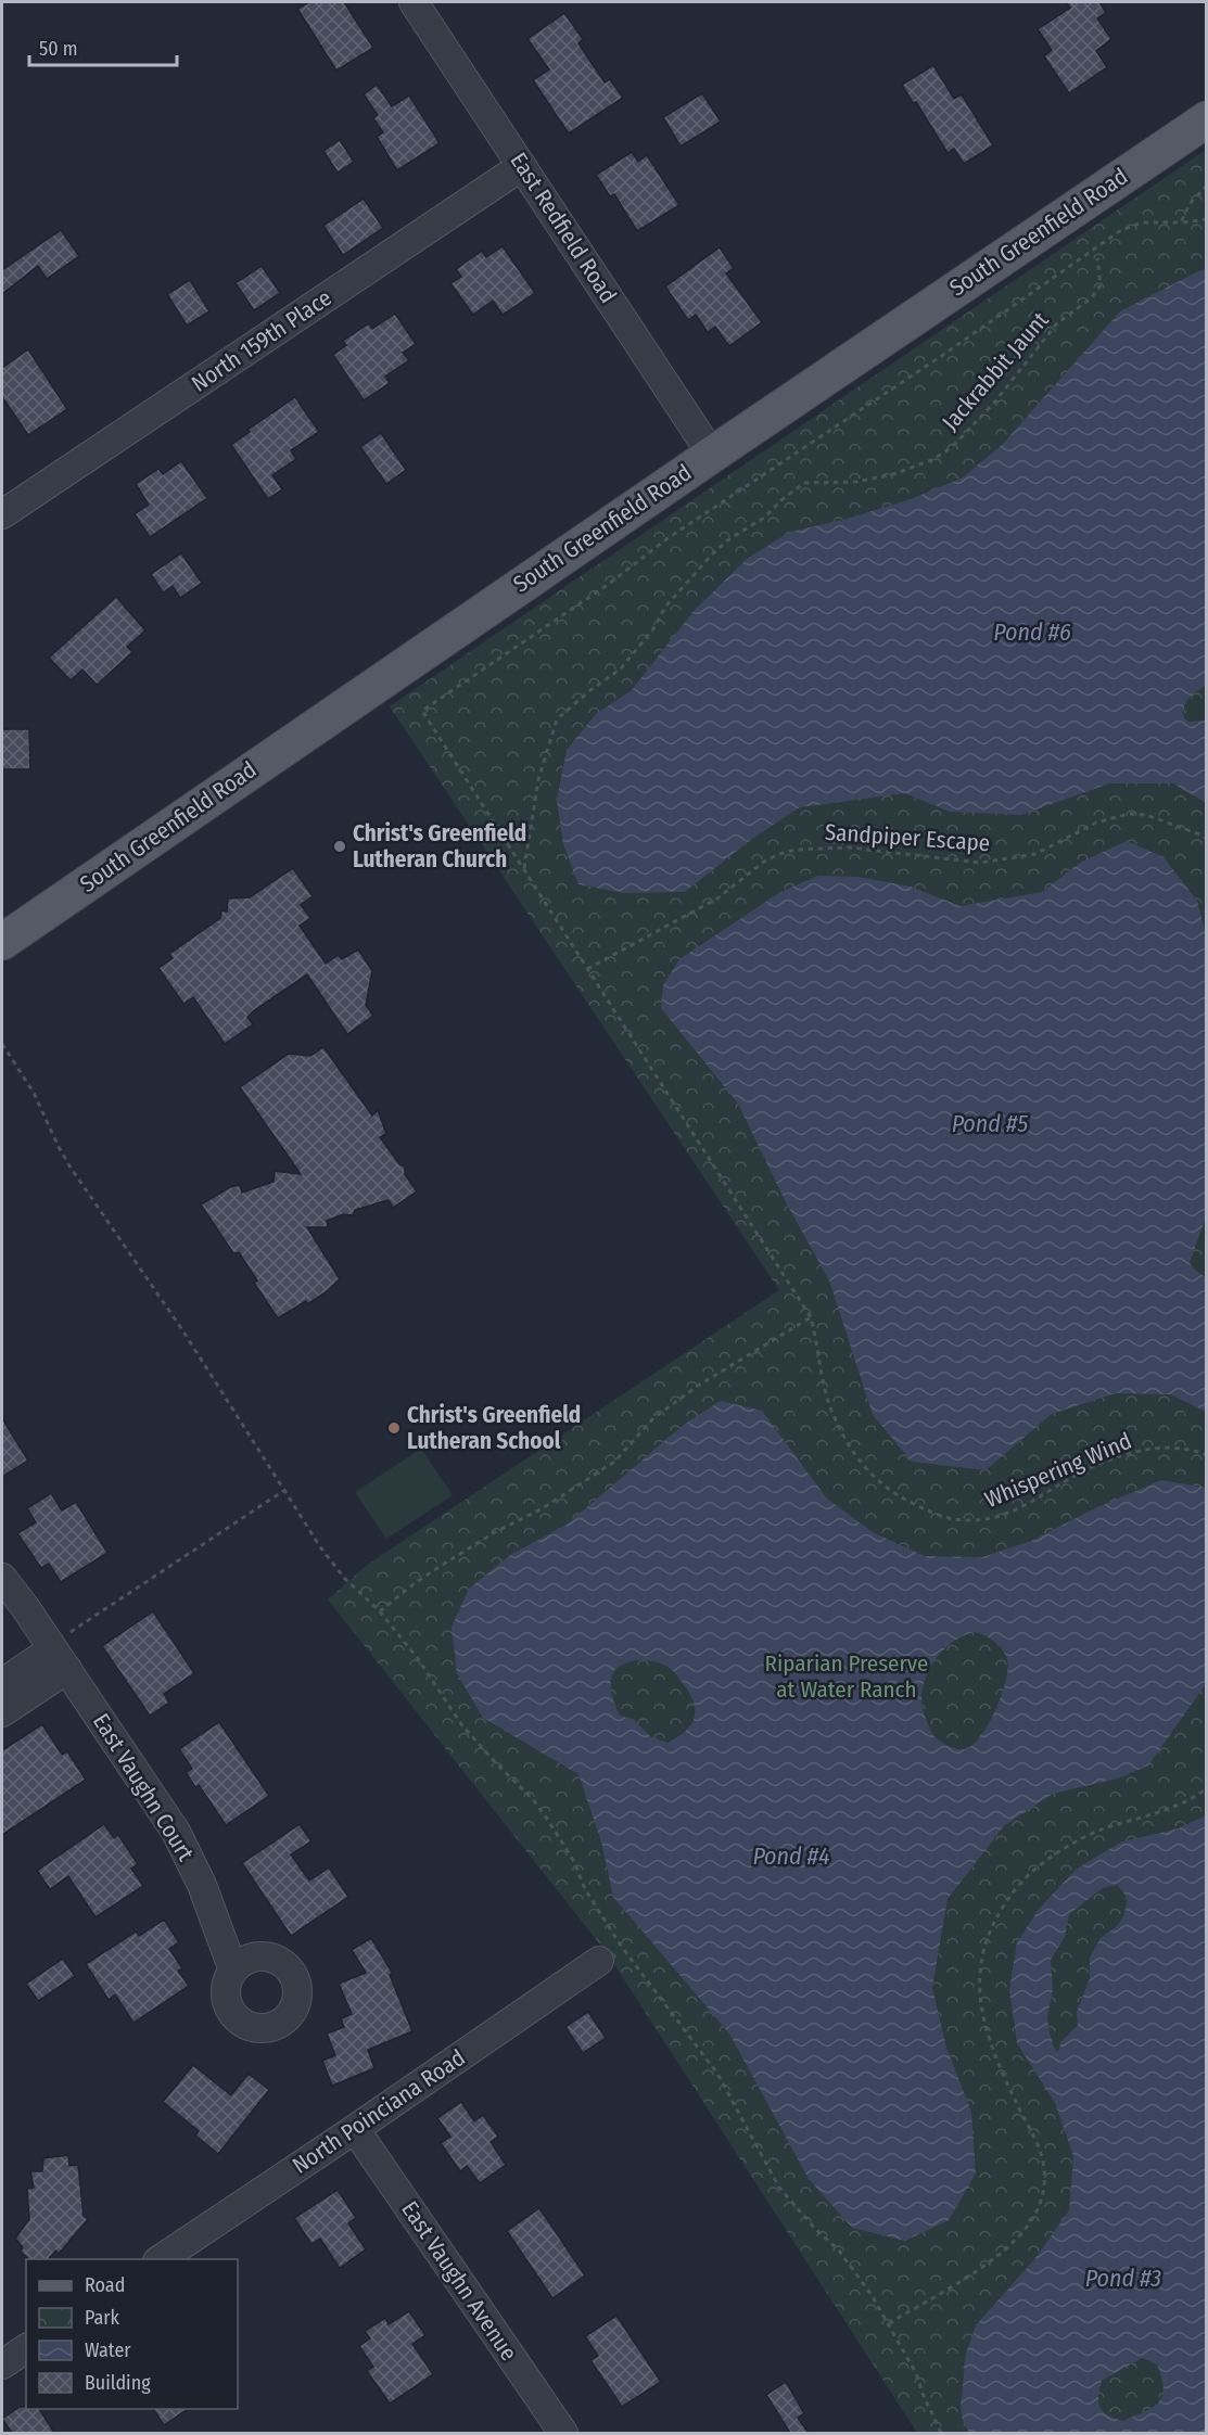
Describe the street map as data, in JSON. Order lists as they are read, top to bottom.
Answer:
{
  "streets": {
    "main road": ["South Greenfield Road"],
    "street": [
      "East Redfield Road",
      "North 159th Place",
      "East Vaughn Court",
      "North Poinciana Road",
      "East Vaughn Avenue"
    ],
    "path": ["Jackrabbit Jaunt", "Sandpiper Escape", "Whispering Wind"]
  },
  "crossings": [
    ["East Redfield Road", "South Greenfield Road"],
    ["East Redfield Road", "North 159th Place"],
    ["Jackrabbit Jaunt", "Whispering Wind"],
    ["Sandpiper Escape", "Whispering Wind"],
    ["North Poinciana Road", "East Vaughn Avenue"]
  ],
  "water": [
    "Pond #6",
    "Pond #5",
    "Pond #4",
    "Pond #3"
  ],
  "parks": ["Riparian Preserve at Water Ranch"],
  "places": ["Christ's Greenfield Lutheran Church", "Christ's Greenfield Lutheran School"],
  "legend": [
    "Road",
    "Park",
    "Water",
    "Building"
  ],
  "scale_bar": "50 m"
}
